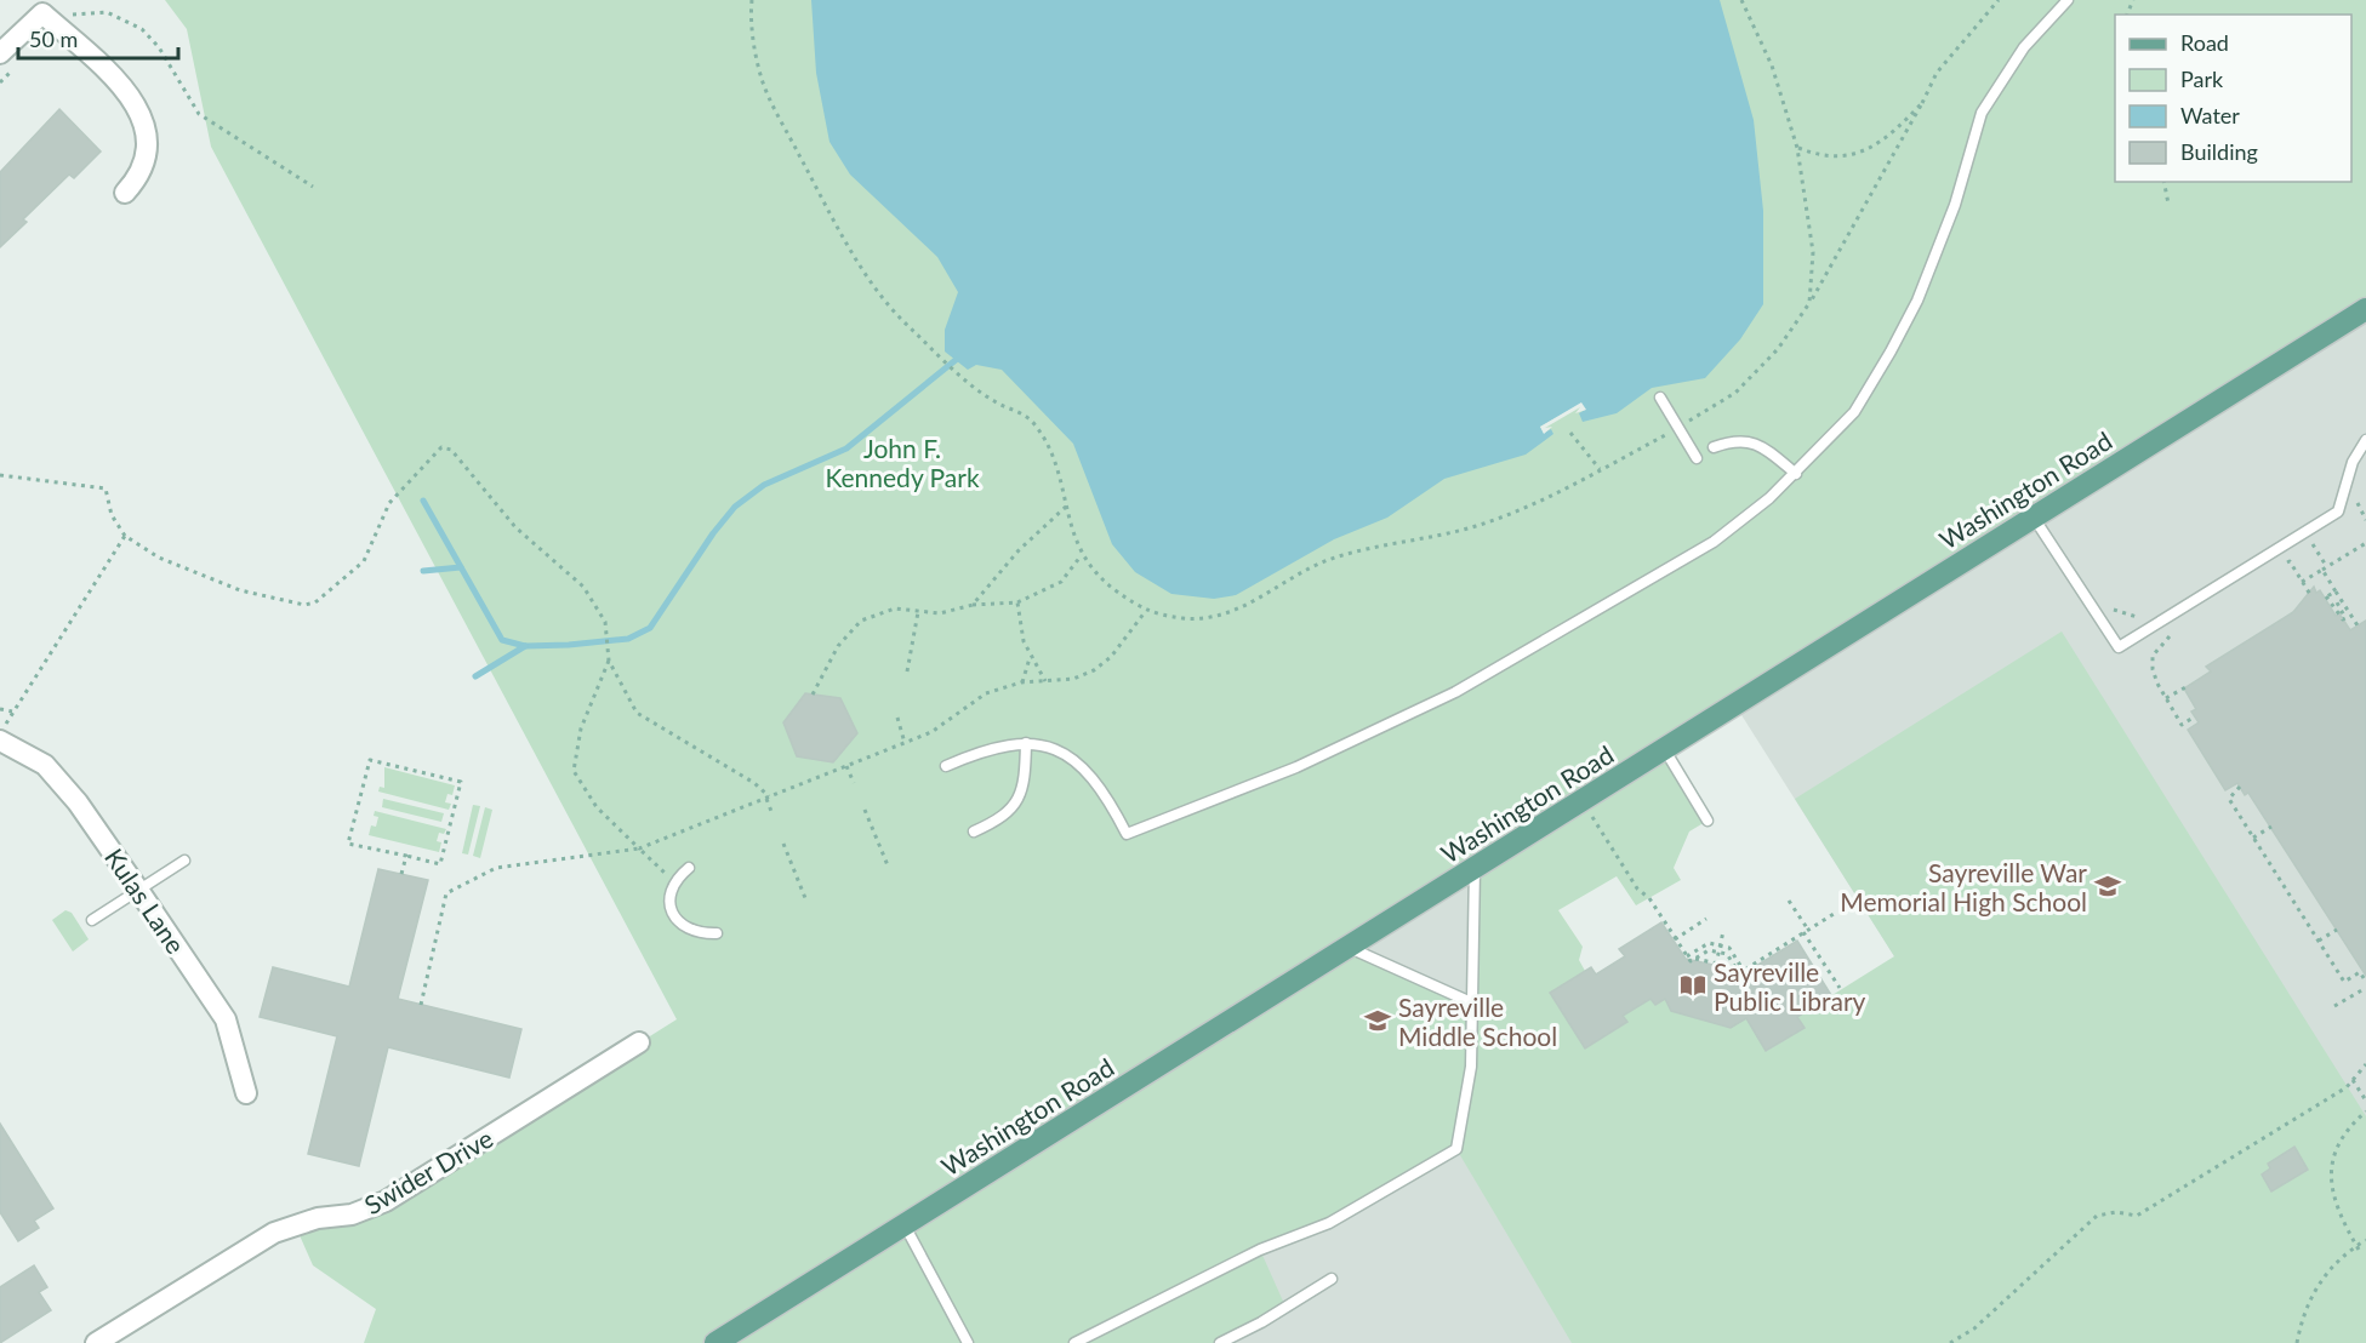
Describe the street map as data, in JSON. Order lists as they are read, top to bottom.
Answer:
{
  "streets": {
    "main road": ["Washington Road"],
    "street": ["Kulas Lane", "Swider Drive"]
  },
  "parks": ["John F. Kennedy Park"],
  "places": {
    "school or university": ["Sayreville War Memorial High School", "Sayreville Middle School"],
    "library": ["Sayreville Public Library"]
  },
  "legend": [
    "Road",
    "Park",
    "Water",
    "Building"
  ],
  "scale_bar": "50 m"
}
